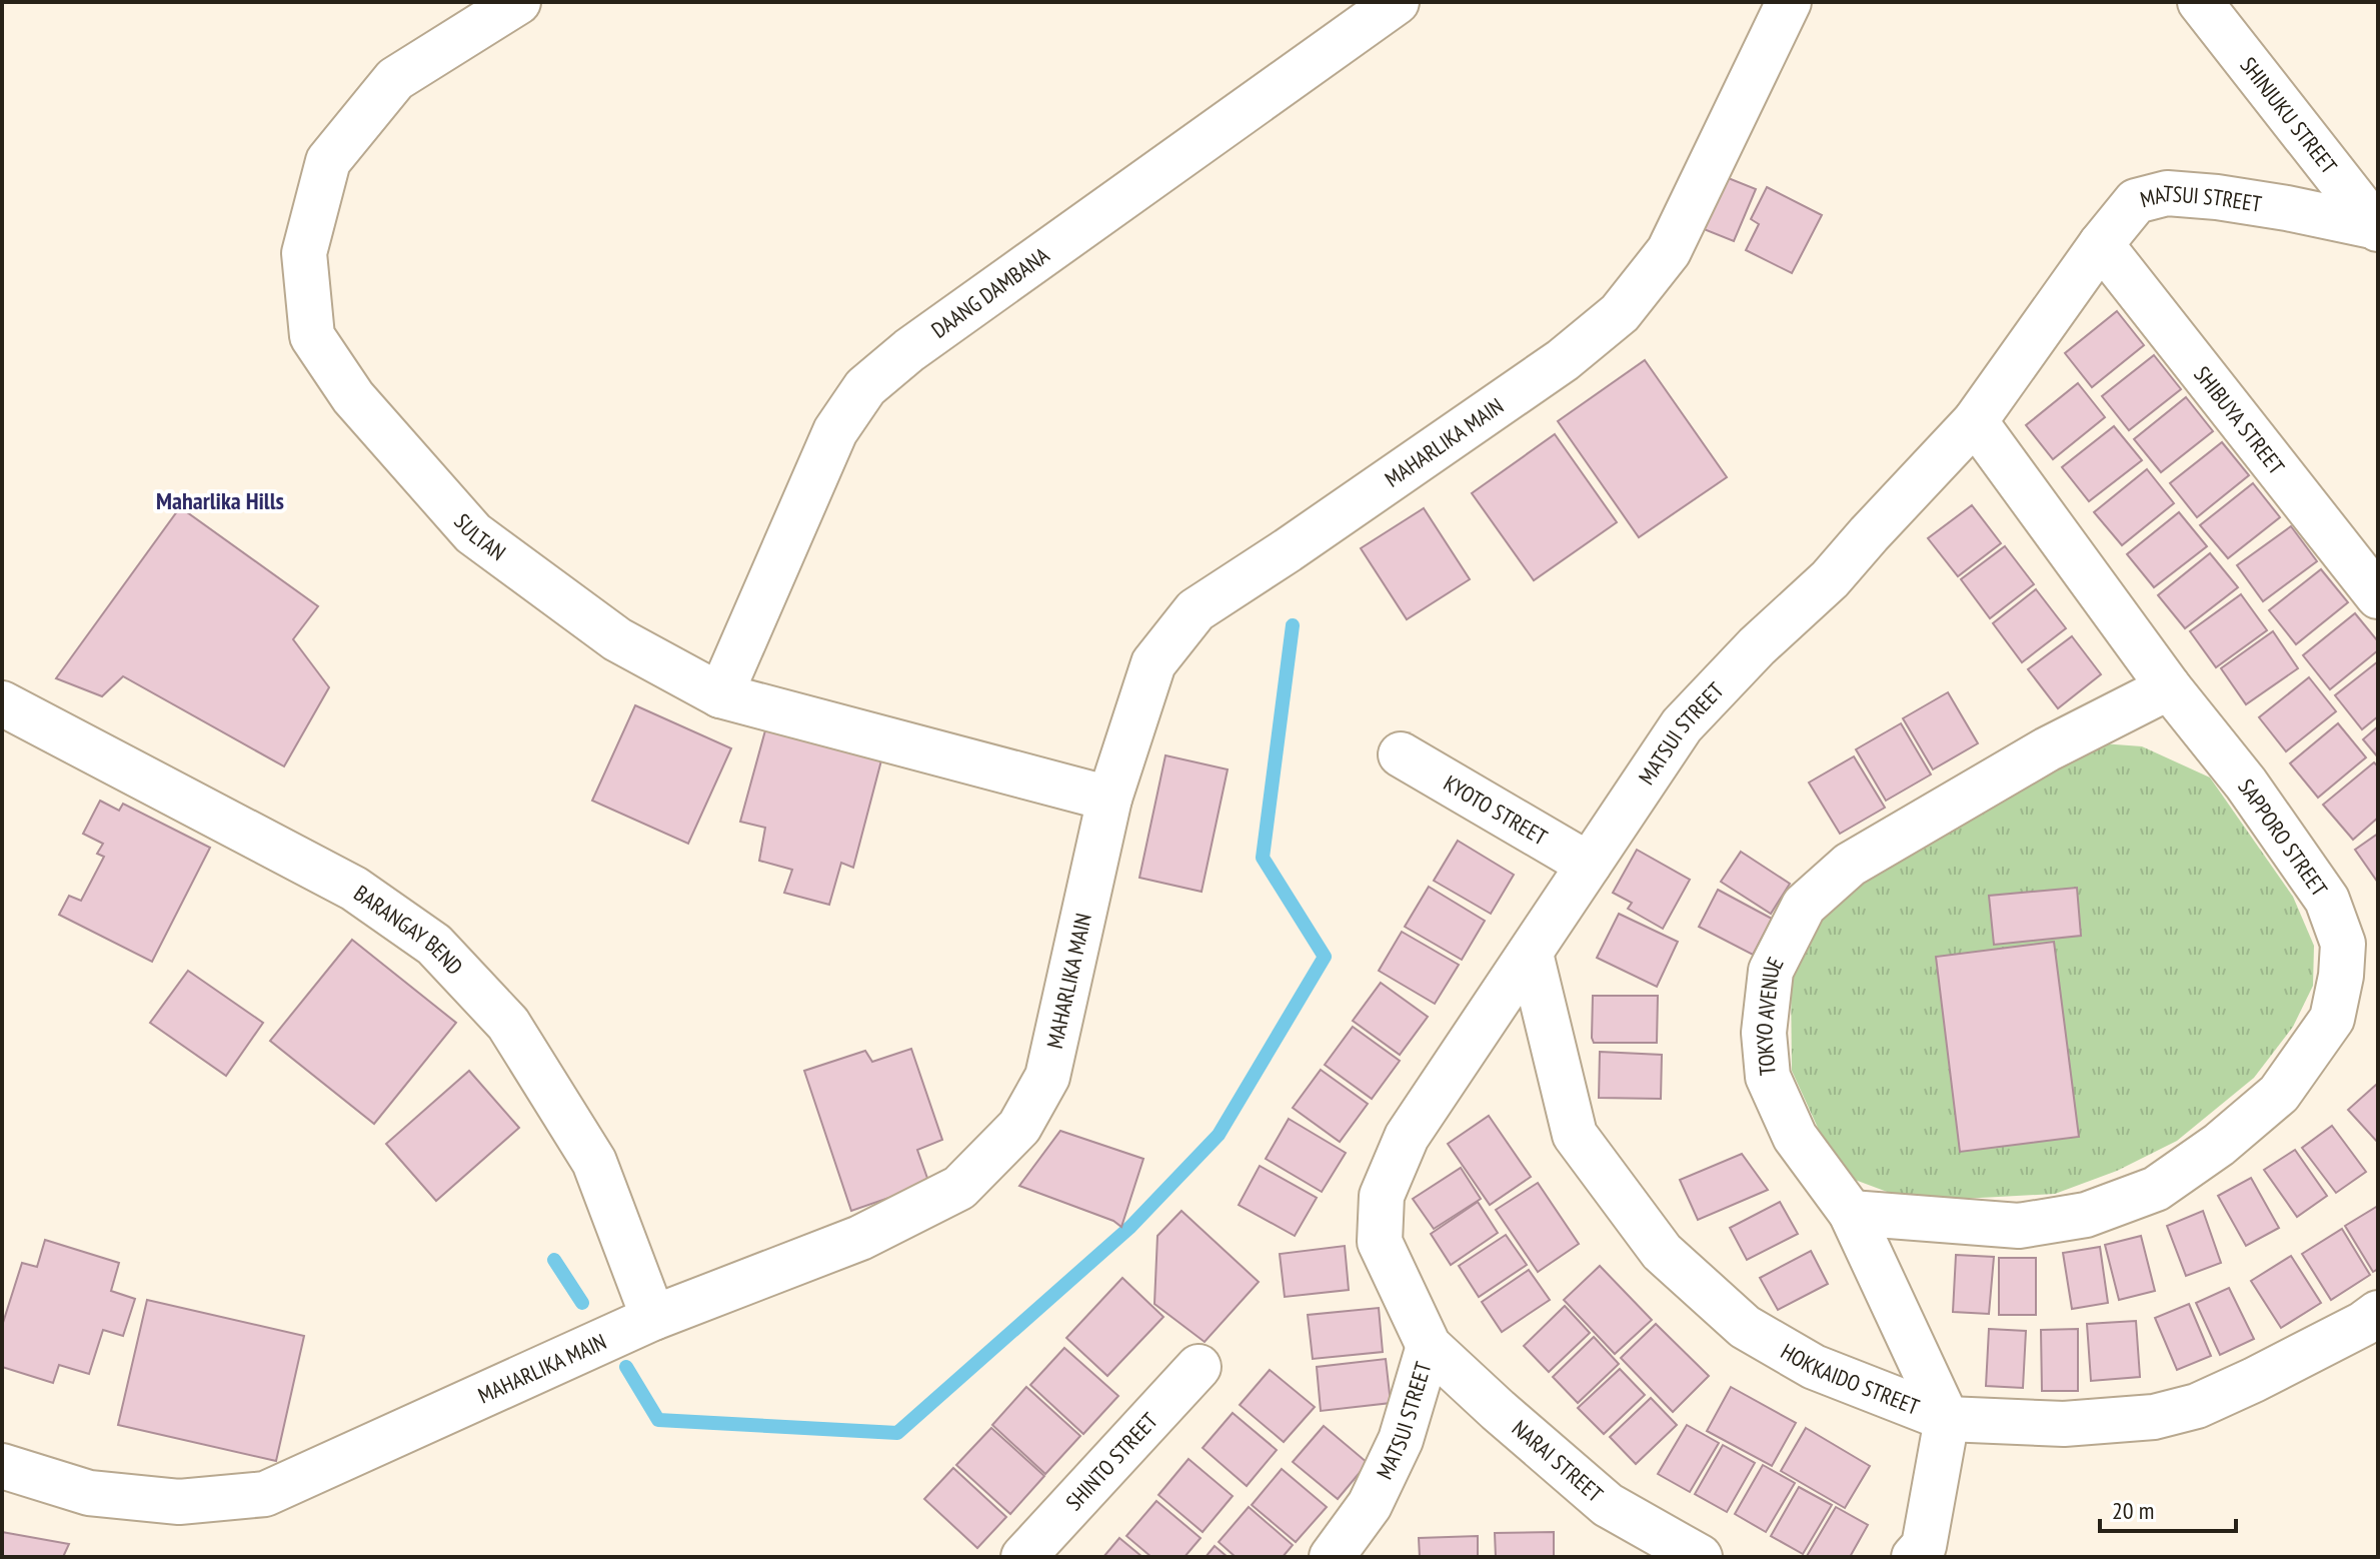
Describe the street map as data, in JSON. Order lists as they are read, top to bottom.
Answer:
{
  "streets": {
    "street": [
      "SHINJUKU STREET",
      "MATSUI STREET",
      "DAANG DAMBANA",
      "SHIBUYA STREET",
      "MAHARLIKA MAIN",
      "SULTAN",
      "KYOTO STREET",
      "SAPPORO STREET",
      "BARANGAY BEND",
      "TOKYO AVENUE",
      "HOKKAIDO STREET",
      "NARAI STREET",
      "SHINTO STREET"
    ]
  },
  "crossings": [
    ["SHINJUKU STREET", "MATSUI STREET"],
    ["MATSUI STREET", "SHIBUYA STREET"],
    ["MATSUI STREET", "KYOTO STREET"],
    ["MATSUI STREET", "SAPPORO STREET"],
    ["MATSUI STREET", "HOKKAIDO STREET"],
    ["MATSUI STREET", "NARAI STREET"],
    ["DAANG DAMBANA", "SULTAN"],
    ["MAHARLIKA MAIN", "SULTAN"],
    ["MAHARLIKA MAIN", "BARANGAY BEND"],
    ["SAPPORO STREET", "TOKYO AVENUE"],
    ["TOKYO AVENUE", "HOKKAIDO STREET"]
  ],
  "districts": ["Maharlika Hills"],
  "scale_bar": "20 m"
}
